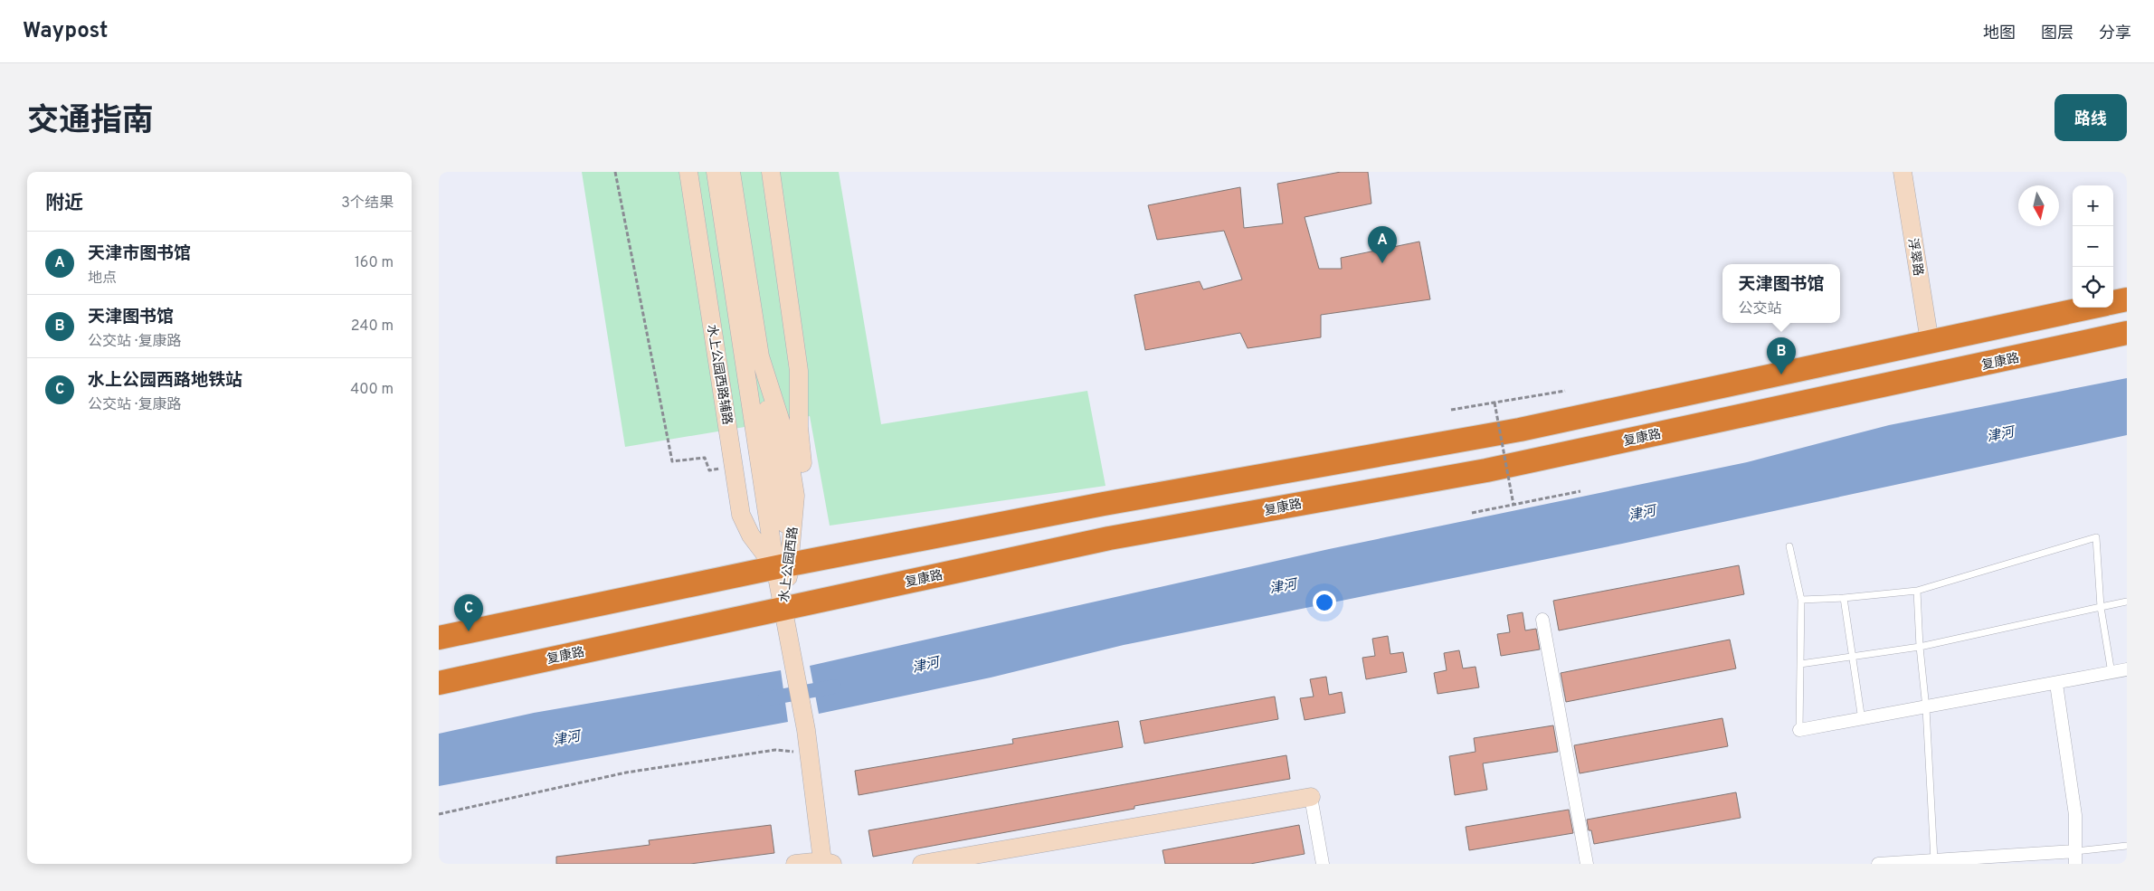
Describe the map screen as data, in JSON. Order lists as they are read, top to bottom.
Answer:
{
  "streets": {
    "highway": ["复康路"],
    "street": ["浮翠路", "水上公园西路辅路", "水上公园西路"]
  },
  "crossings": [
    ["复康路", "水上公园西路"],
    ["水上公园西路辅路", "水上公园西路"]
  ],
  "water": ["津河"],
  "north": "bottom",
  "page": {
    "header": "Waypost",
    "nav": ["地图", "图层", "分享"],
    "title": "交通指南",
    "buttons": "路线",
    "heading": ["附近", "3个结果"],
    "map_buttons": ["+", "−"],
    "pins": ["A", "B", "C"],
    "list": [
      {
        "mark": "A",
        "name": "天津市图书馆",
        "note": "地点",
        "value": "160 m"
      },
      {
        "mark": "B",
        "name": "天津图书馆",
        "note": "公交站 · 复康路",
        "value": "240 m"
      },
      {
        "mark": "C",
        "name": "水上公园西路地铁站",
        "note": "公交站 · 复康路",
        "value": "400 m"
      }
    ],
    "popup": ["天津图书馆", "公交站"]
  }
}
